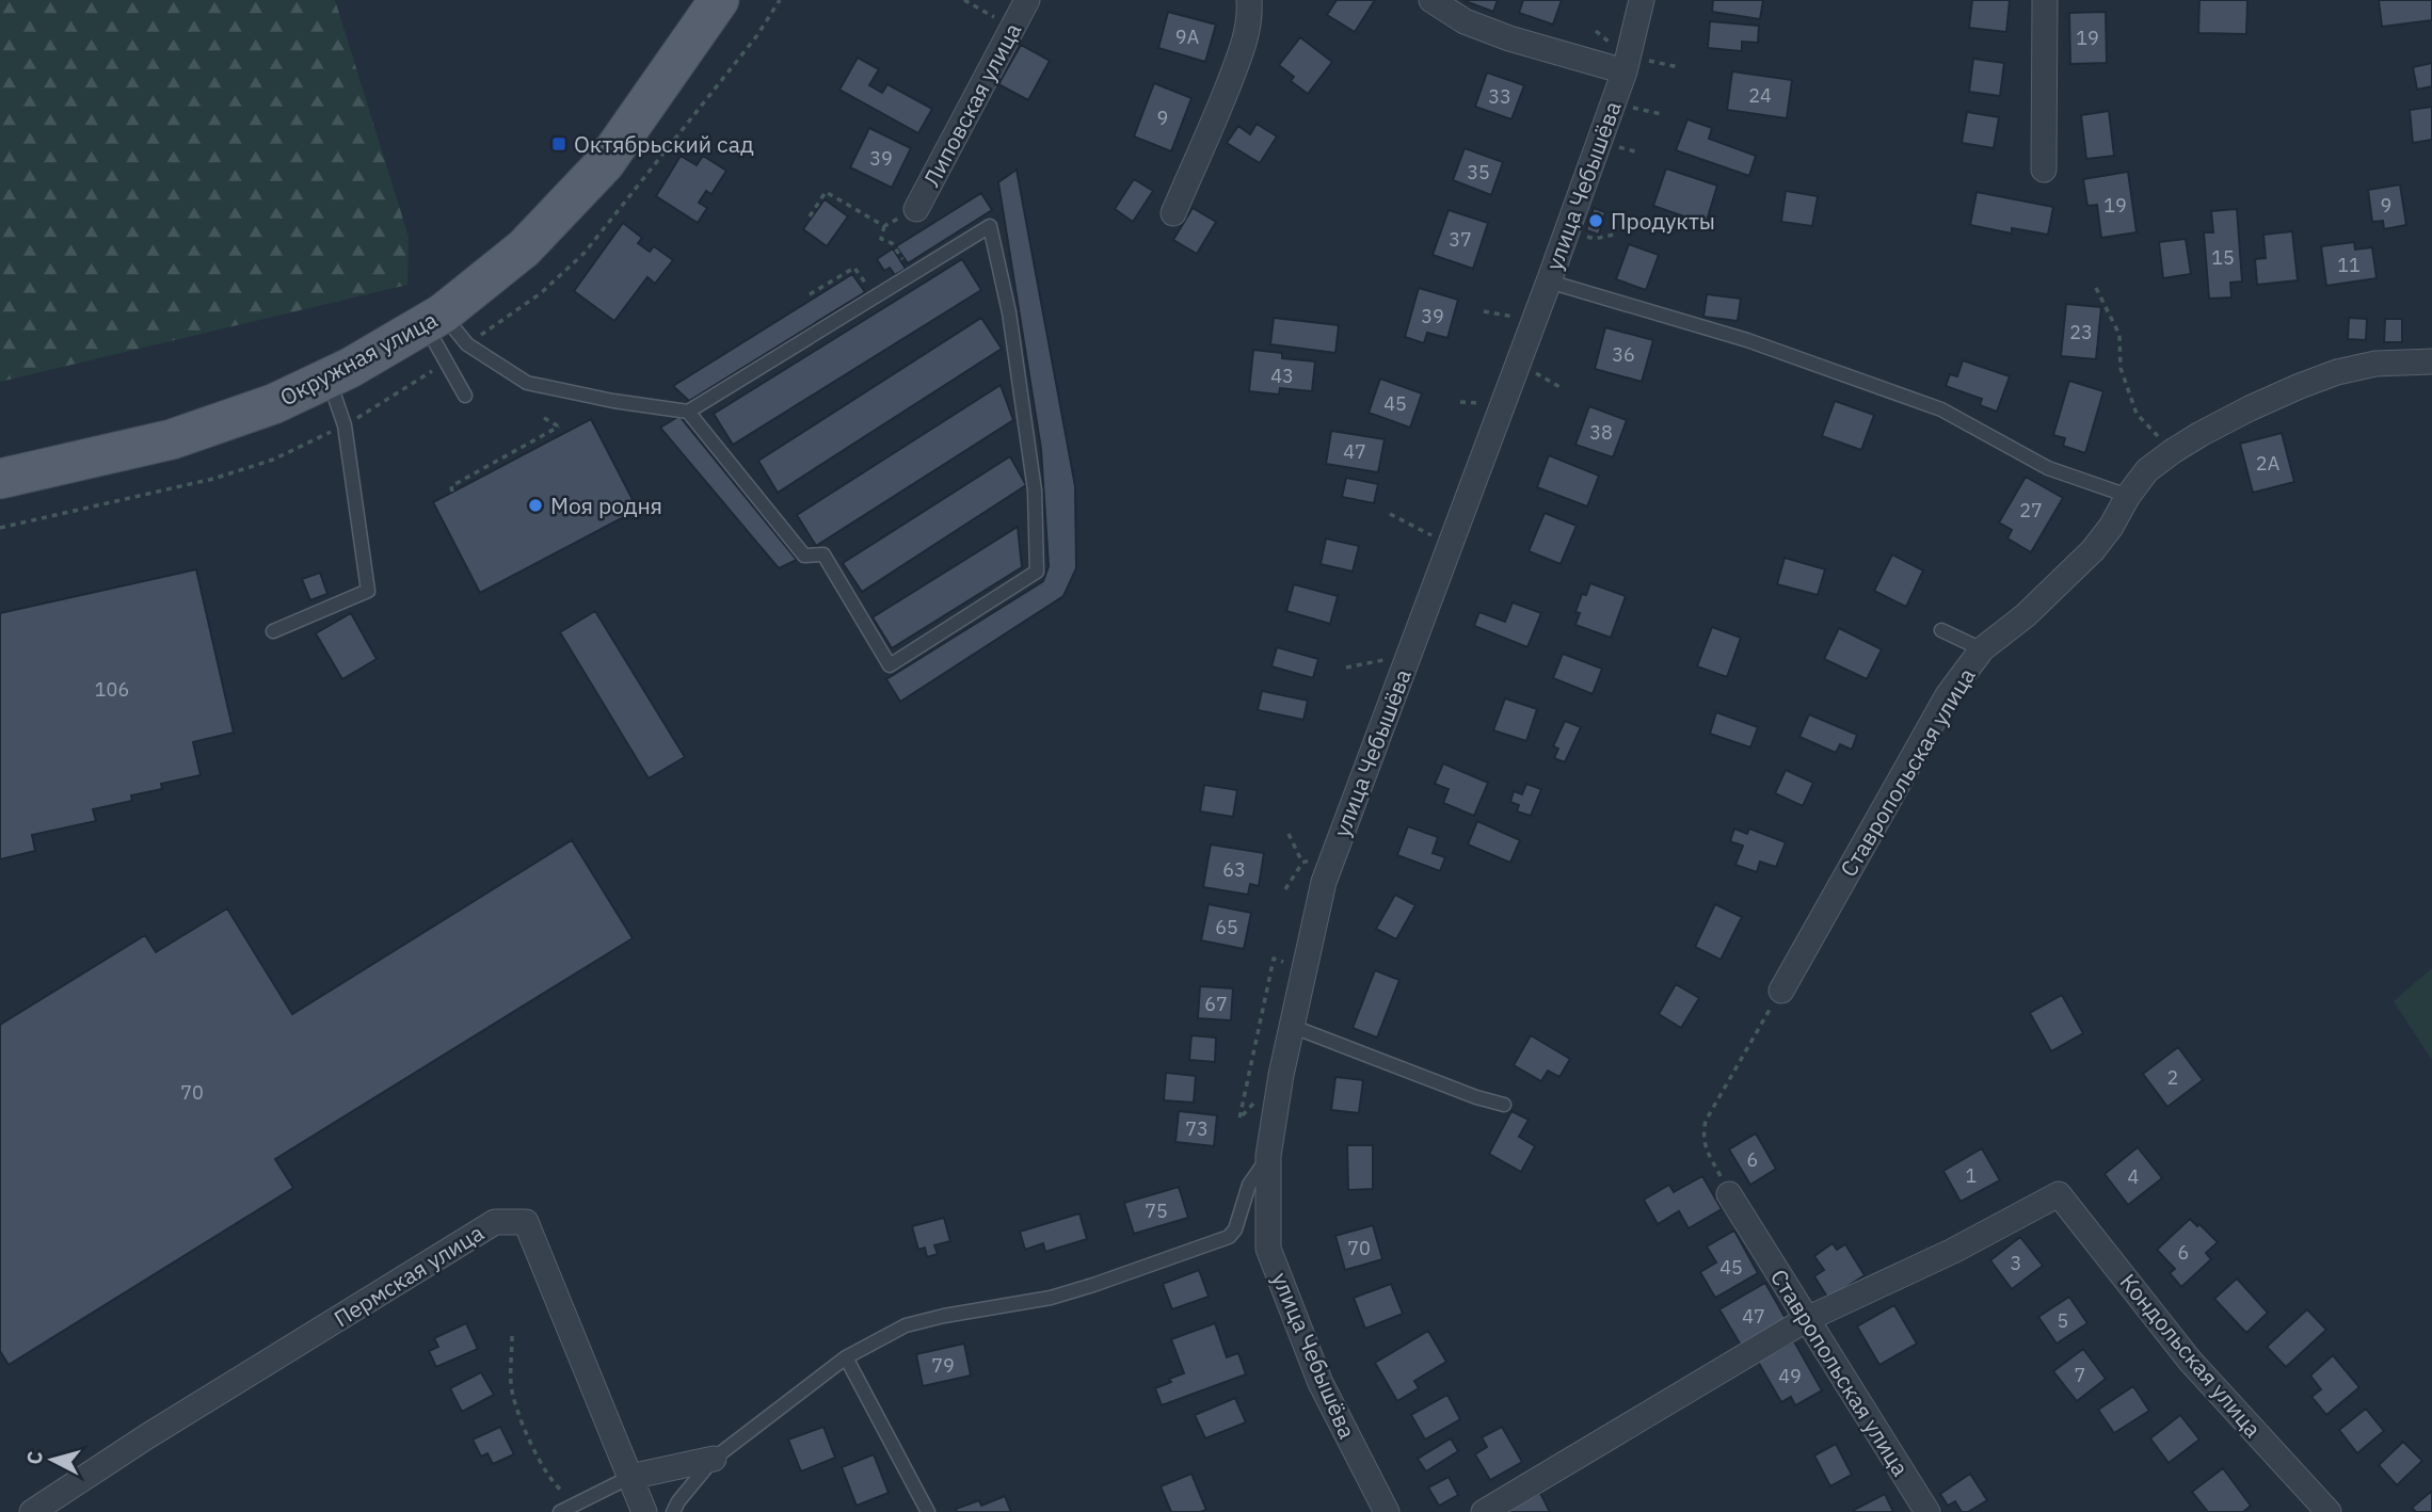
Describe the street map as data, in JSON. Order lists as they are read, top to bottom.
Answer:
{
  "streets": {
    "main road": ["Окружная улица"],
    "street": [
      "Липовская улица",
      "улица Чебышёва",
      "Ставропольская улица",
      "Пермская улица",
      "Кондольская улица"
    ]
  },
  "crossings": [
    ["Ставропольская улица", "Кондольская улица"]
  ],
  "places": {
    "transit": ["Октябрьский сад"],
    "other": ["Продукты", "Моя родня"]
  },
  "house_numbers": [
    "9А",
    "19",
    "24",
    "33",
    "9",
    "39",
    "35",
    "19",
    "9",
    "37",
    "15",
    "11",
    "39",
    "23",
    "36",
    "43",
    "45",
    "38",
    "47",
    "2А",
    "27",
    "106",
    "63",
    "65",
    "67",
    "2",
    "70",
    "73",
    "6",
    "1",
    "4",
    "75",
    "70",
    "6",
    "3",
    "45",
    "47",
    "5",
    "79",
    "7",
    "49"
  ],
  "north": "left"
}
